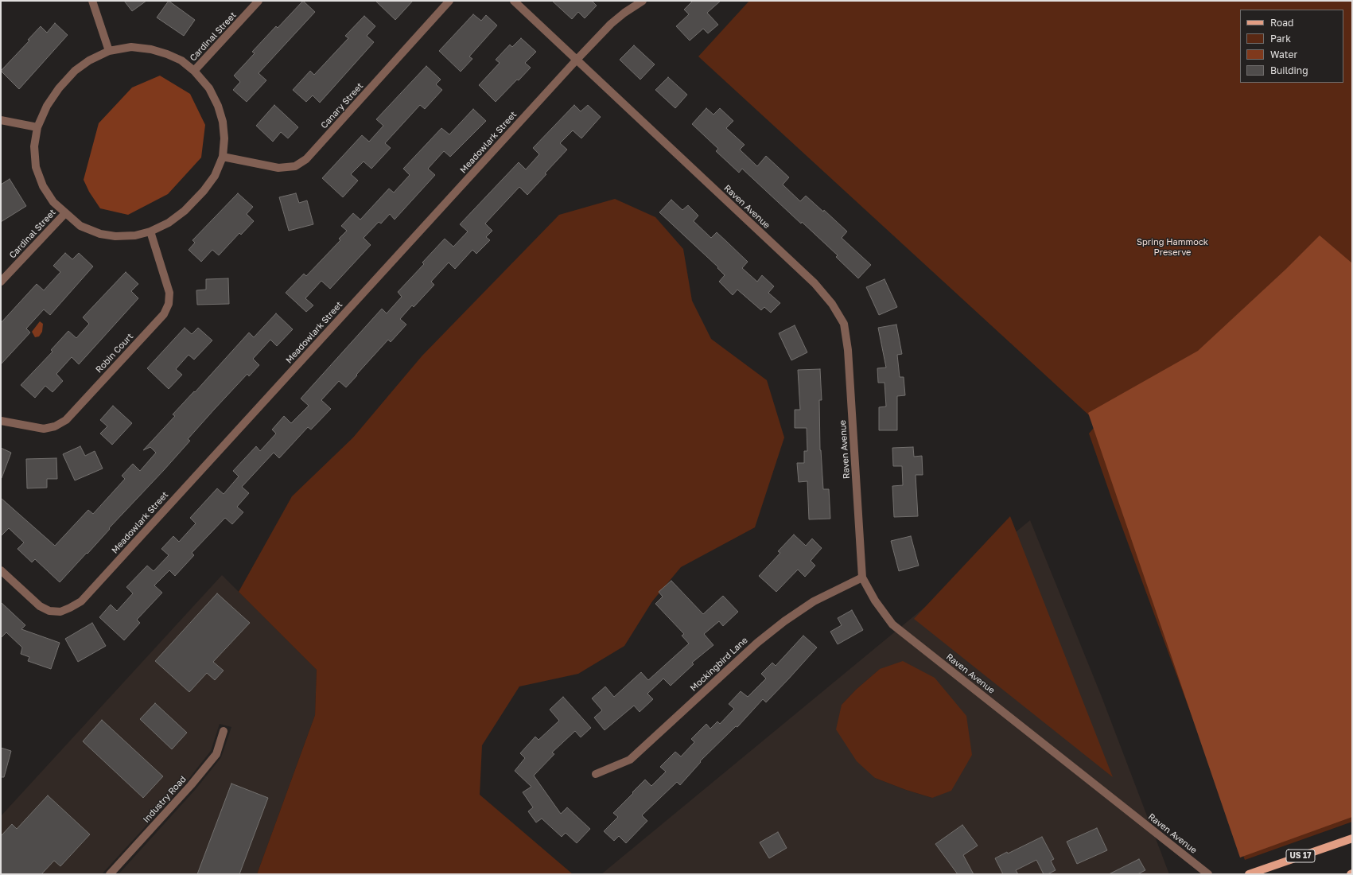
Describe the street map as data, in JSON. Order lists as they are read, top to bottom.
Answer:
{
  "streets": {
    "main road": ["US 17"],
    "street": [
      "Cardinal Street",
      "Canary Street",
      "Meadowlark Street",
      "Raven Avenue",
      "Robin Court",
      "Mockingbird Lane",
      "Industry Road"
    ]
  },
  "crossings": [
    ["Meadowlark Street", "Raven Avenue"],
    ["Raven Avenue", "Mockingbird Lane"]
  ],
  "parks": ["Spring Hammock Preserve"],
  "legend": [
    "Road",
    "Park",
    "Water",
    "Building"
  ]
}
